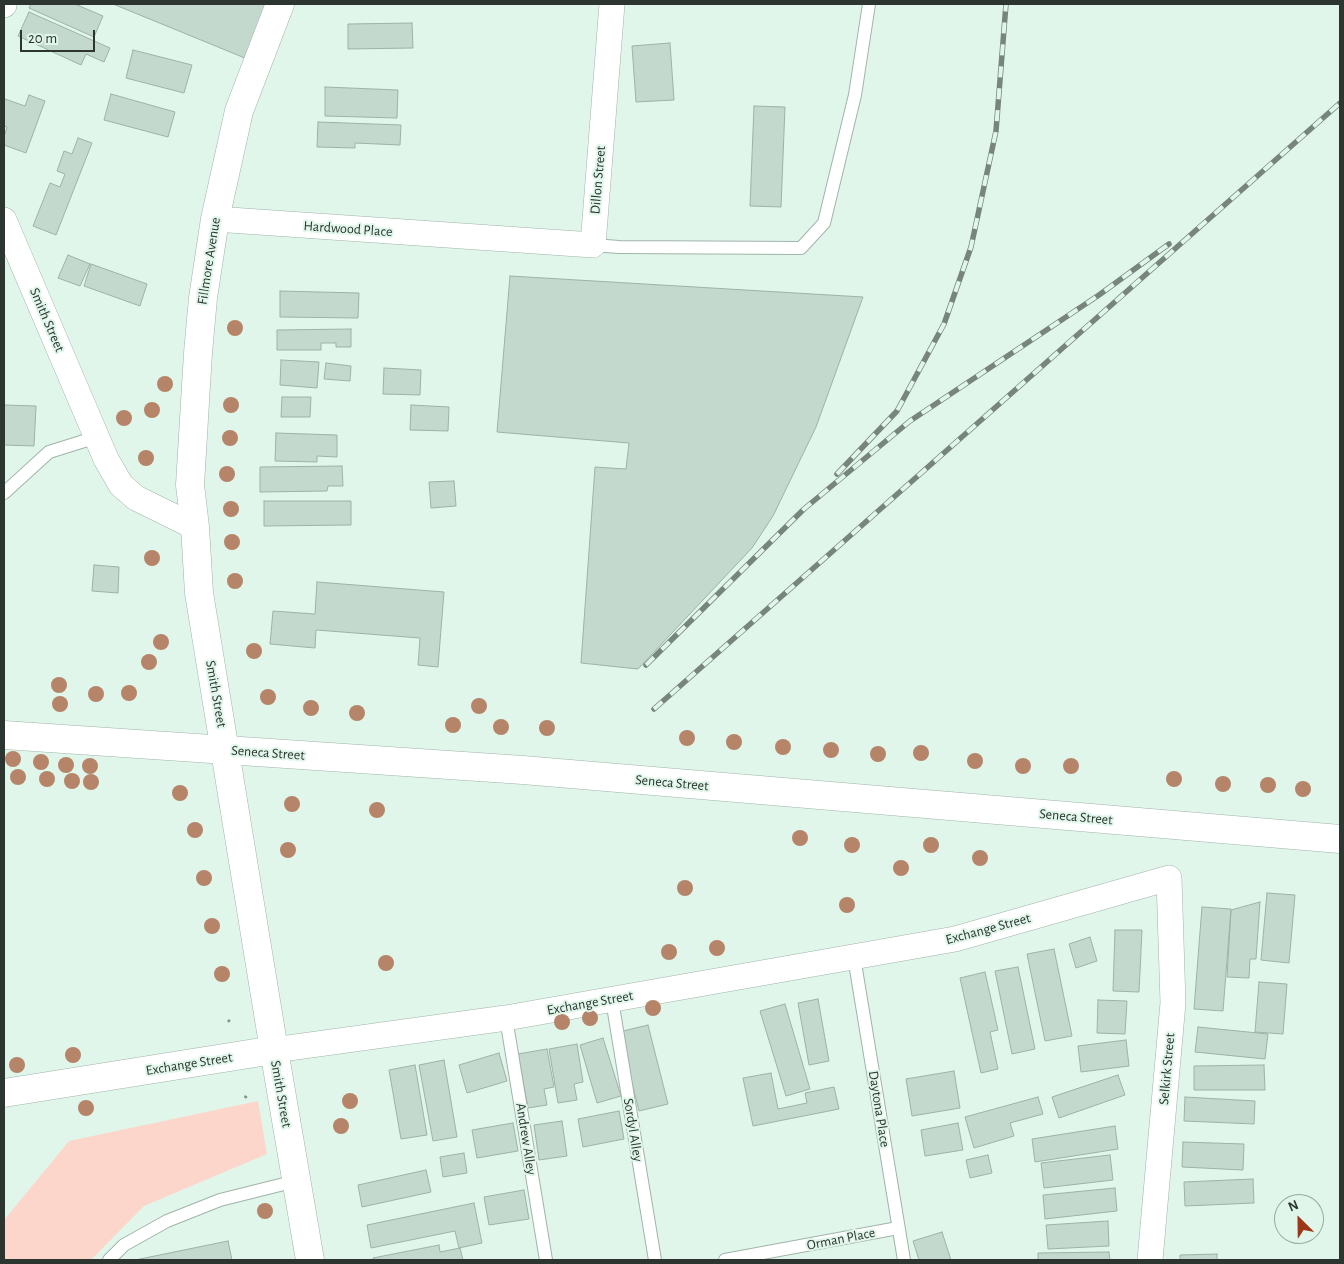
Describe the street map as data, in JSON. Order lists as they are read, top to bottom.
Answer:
{
  "streets": {
    "street": [
      "Dillon Street",
      "Hardwood Place",
      "Fillmore Avenue",
      "Smith Street",
      "Seneca Street",
      "Exchange Street",
      "Selkirk Street"
    ],
    "lane": [
      "Daytona Place",
      "Sordyl Alley",
      "Andrew Alley",
      "Orman Place"
    ]
  },
  "crossings": [
    ["Dillon Street", "Hardwood Place"],
    ["Hardwood Place", "Fillmore Avenue"],
    ["Fillmore Avenue", "Smith Street"],
    ["Smith Street", "Seneca Street"],
    ["Smith Street", "Exchange Street"],
    ["Exchange Street", "Selkirk Street"],
    ["Exchange Street", "Daytona Place"],
    ["Exchange Street", "Sordyl Alley"],
    ["Exchange Street", "Andrew Alley"],
    ["Daytona Place", "Orman Place"]
  ],
  "scale_bar": "20 m",
  "north": "top left"
}
